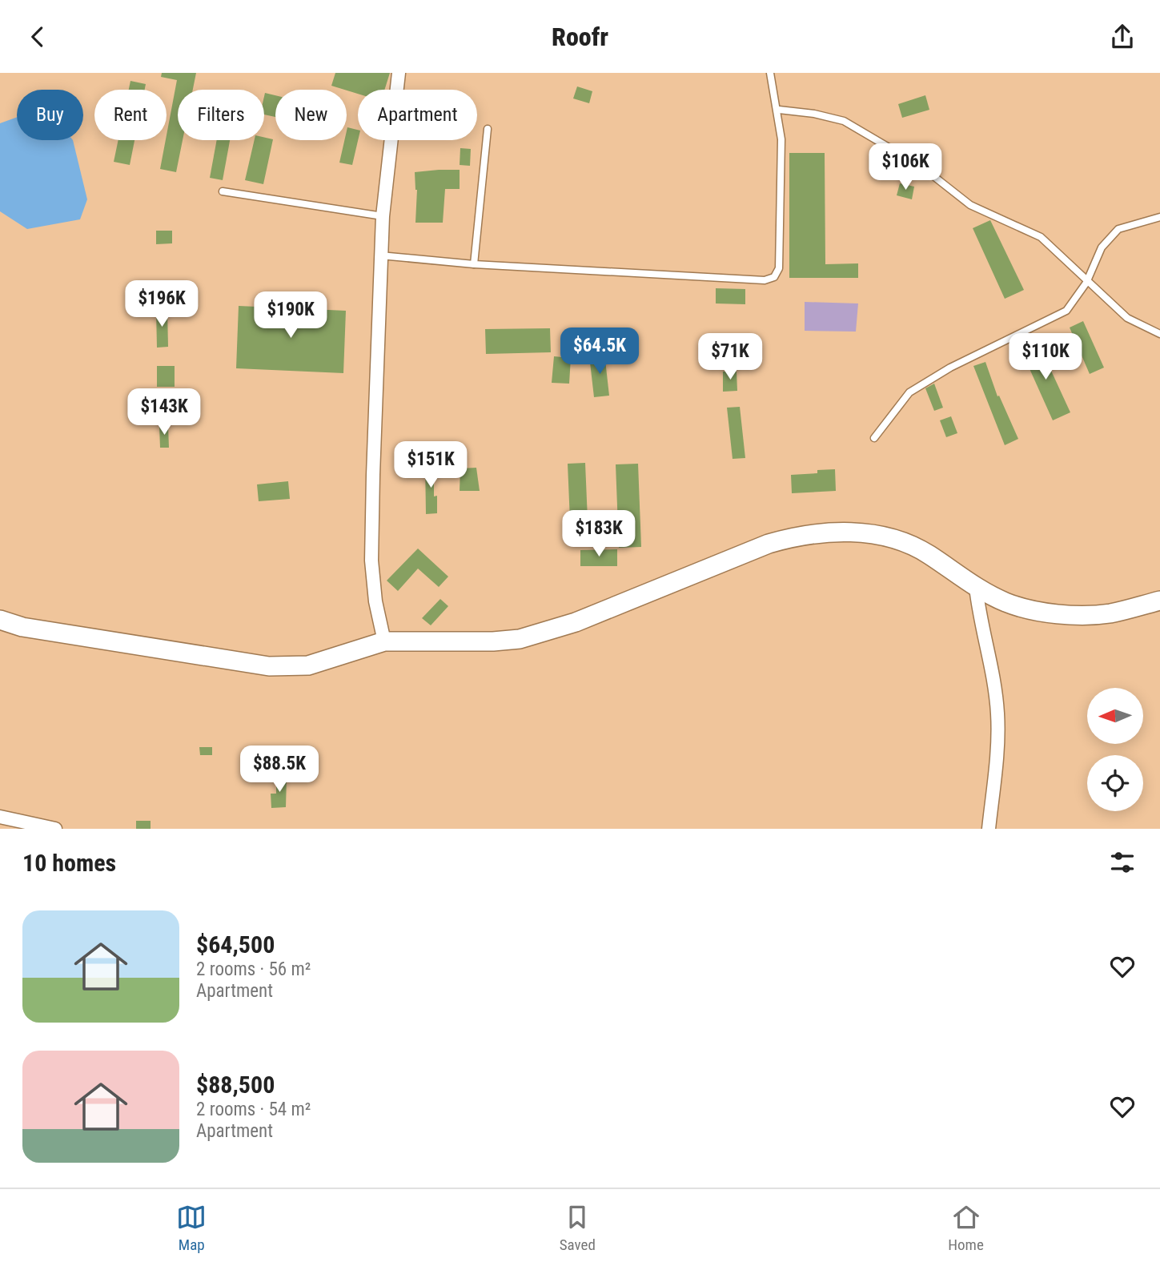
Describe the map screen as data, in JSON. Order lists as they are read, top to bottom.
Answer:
{
  "north": "left",
  "page": {
    "header": "Roofr",
    "chip": [
      "Buy",
      "Rent",
      "Filters",
      "New",
      "Apartment"
    ],
    "price": [
      "$106K",
      "$196K",
      "$190K",
      "$64.5K",
      "$71K",
      "$110K",
      "$143K",
      "$151K",
      "$183K",
      "$88.5K"
    ],
    "heading": "10 homes",
    "list": [
      {
        "name": "$64,500",
        "note": "2 rooms · 56 m² · Apartment"
      },
      {
        "name": "$88,500",
        "note": "2 rooms · 54 m² · Apartment"
      }
    ],
    "tabs": ["Map", "Saved", "Home"]
  }
}
